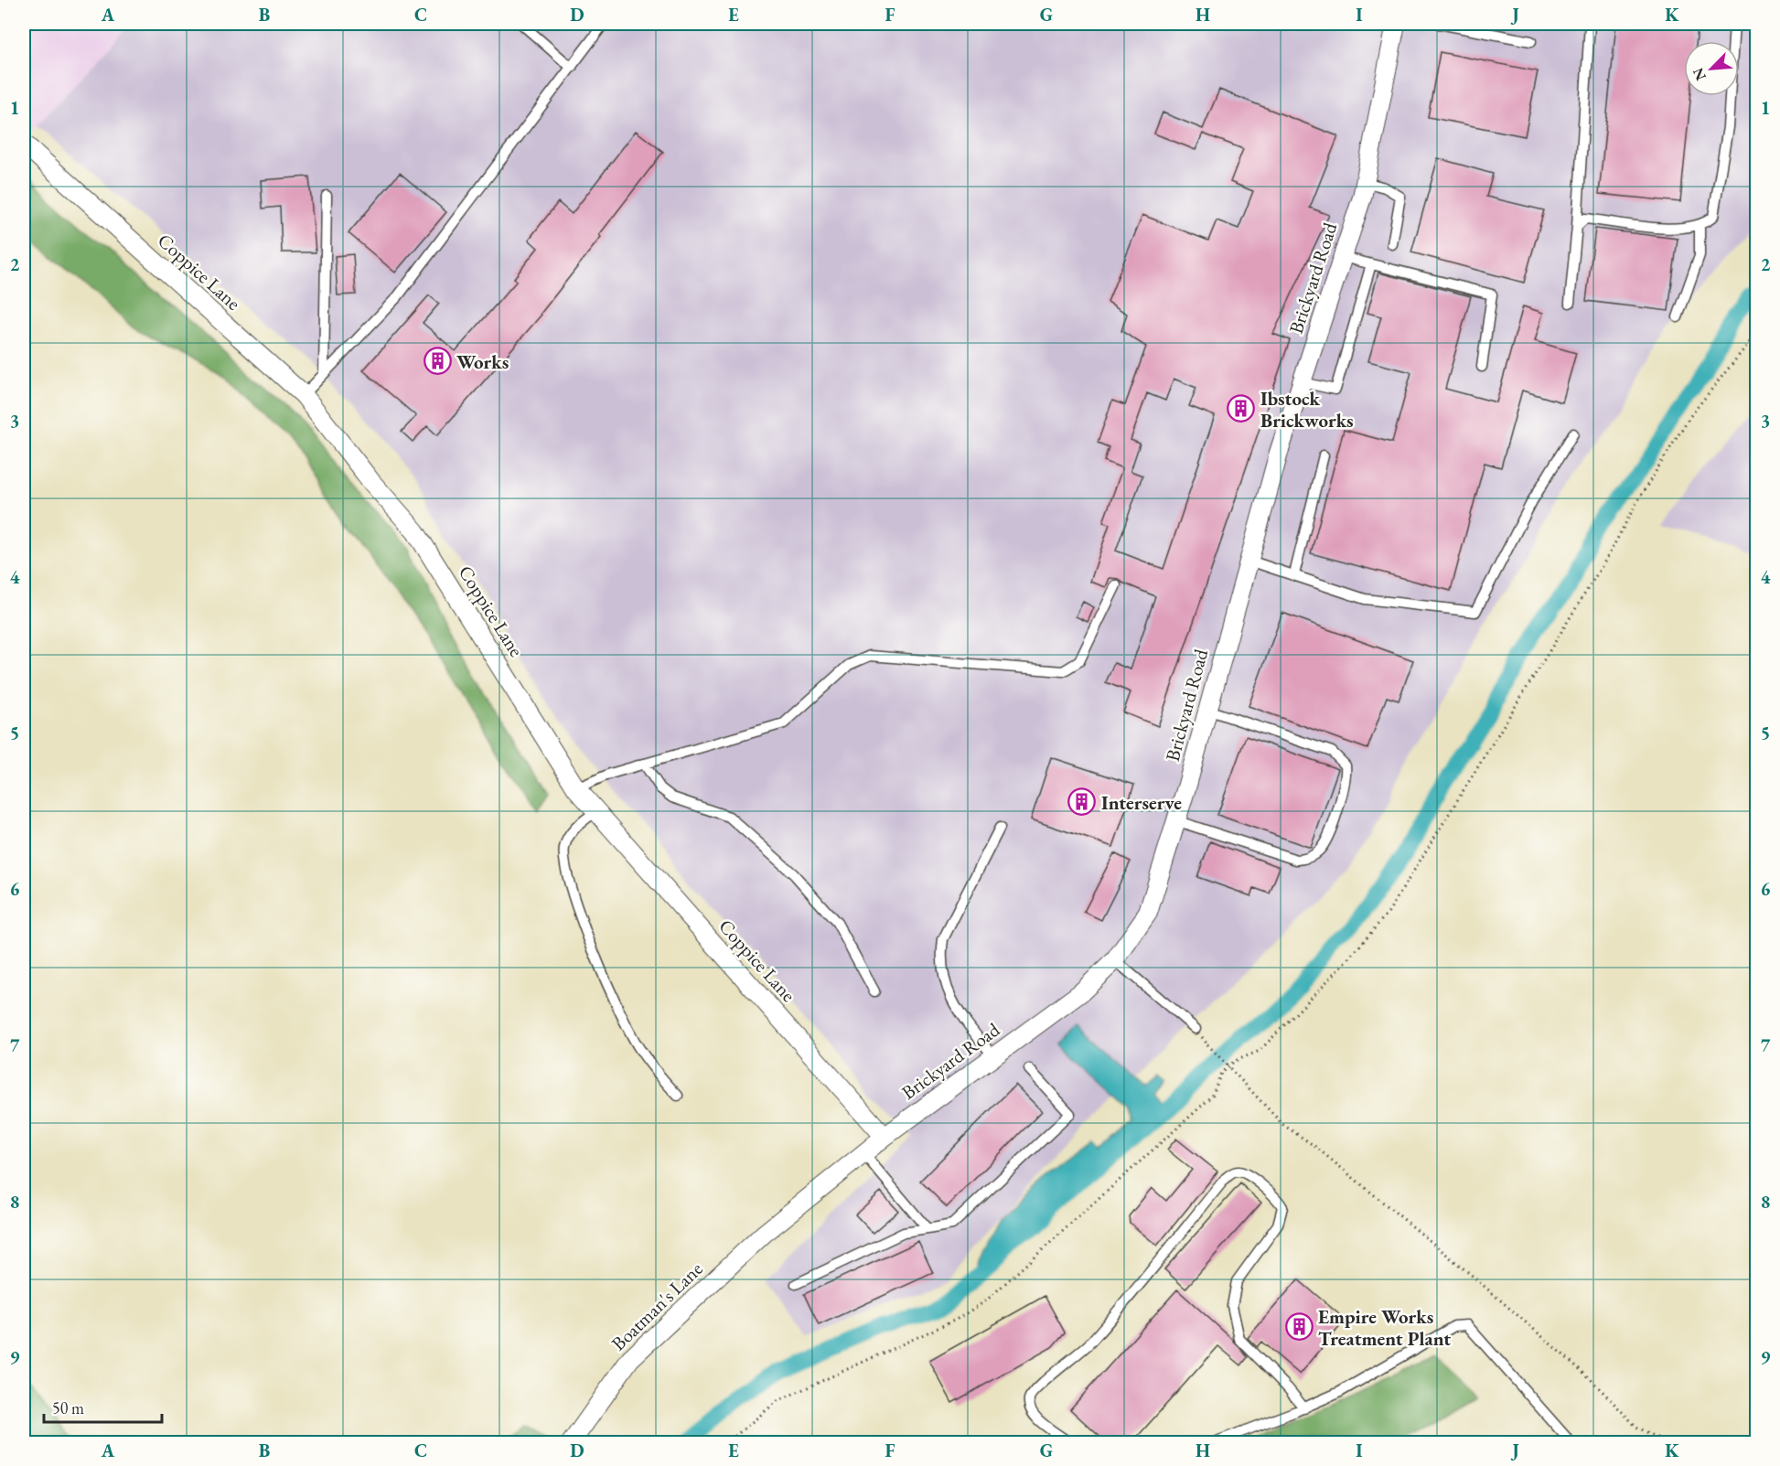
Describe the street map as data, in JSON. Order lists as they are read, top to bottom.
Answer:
{
  "streets": {
    "street": ["Coppice Lane", "Brickyard Road", "Boatman's Lane"]
  },
  "crossings": [
    ["Coppice Lane", "Brickyard Road"],
    ["Brickyard Road", "Boatman's Lane"]
  ],
  "places": {
    "building": [
      "Works",
      "Ibstock Brickworks",
      "Interserve",
      "Empire Works Treatment Plant"
    ]
  },
  "scale_bar": "50 m",
  "north": "bottom left",
  "grid": {
    "columns": [
      "A",
      "B",
      "C",
      "D",
      "E",
      "F",
      "G",
      "H",
      "I",
      "J",
      "K"
    ],
    "rows": [
      "1",
      "2",
      "3",
      "4",
      "5",
      "6",
      "7",
      "8",
      "9"
    ]
  }
}
